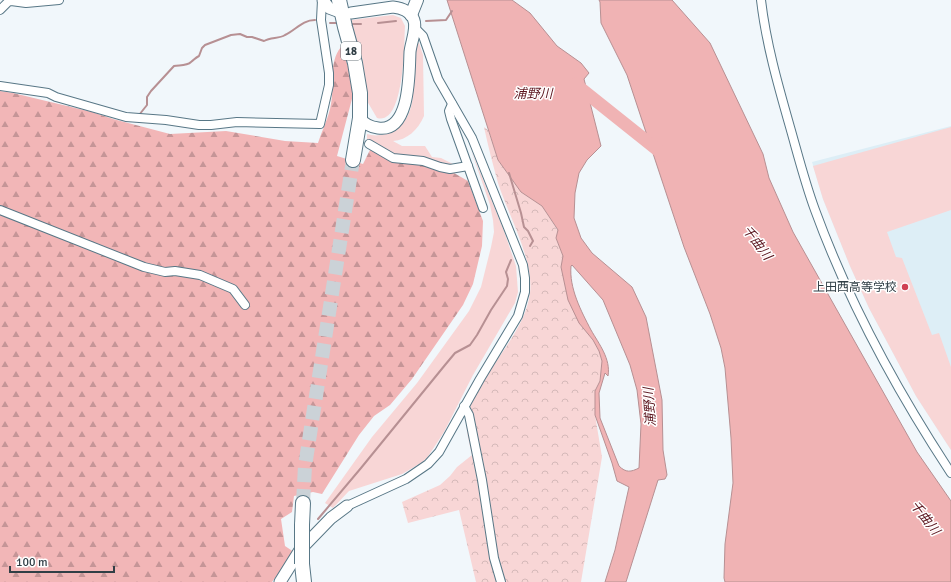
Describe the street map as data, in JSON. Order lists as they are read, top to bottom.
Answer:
{
  "streets": {
    "highway": ["18"]
  },
  "water": ["浦野川", "千曲川"],
  "places": ["上田西高等学校"],
  "scale_bar": "100 m"
}
